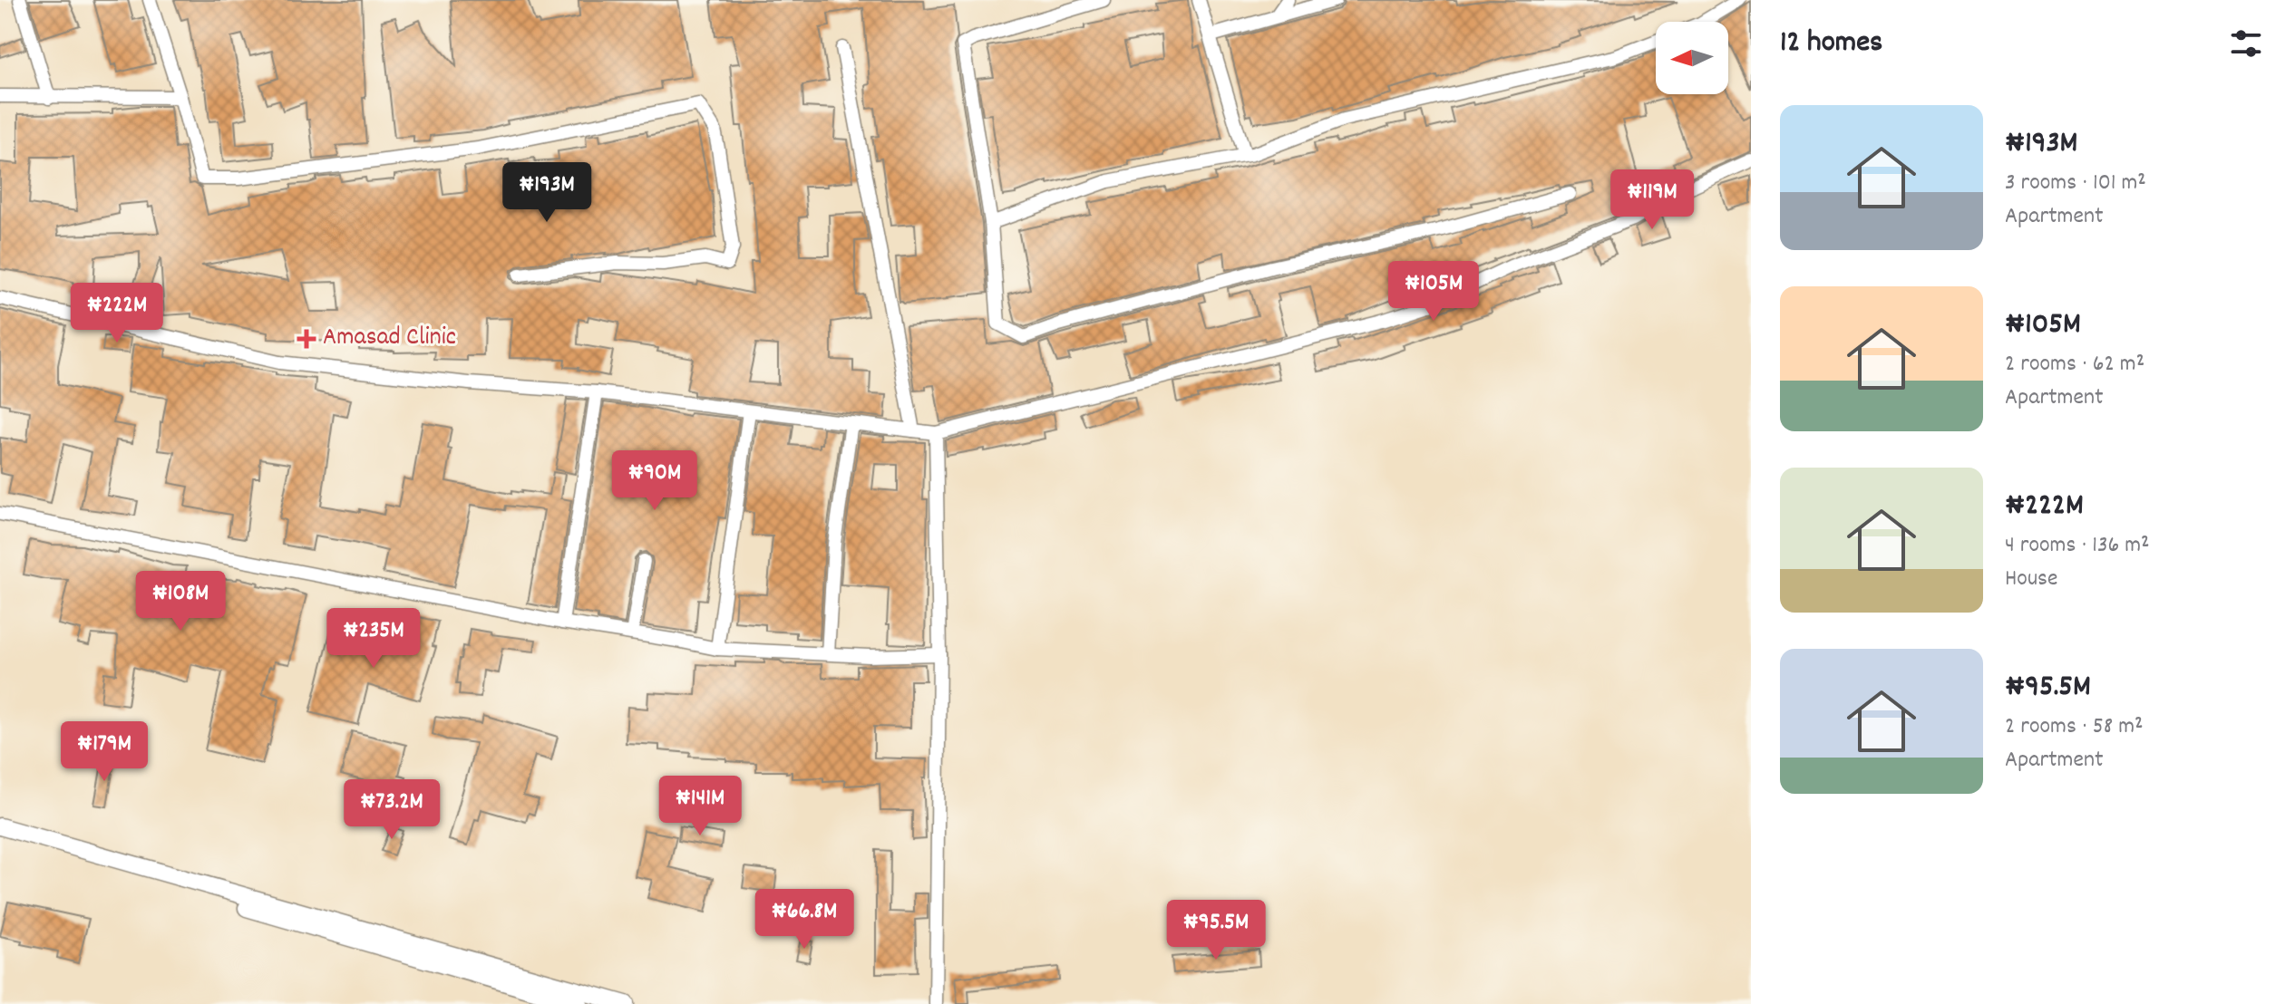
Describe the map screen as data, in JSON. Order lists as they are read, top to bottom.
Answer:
{
  "places": {
    "health": ["Amasad Clinic"]
  },
  "north": "left",
  "page": {
    "heading": "12 homes",
    "list": [
      {
        "name": "₦193M",
        "note": "3 rooms · 101 m² · Apartment"
      },
      {
        "name": "₦105M",
        "note": "2 rooms · 62 m² · Apartment"
      },
      {
        "name": "₦222M",
        "note": "4 rooms · 136 m² · House"
      },
      {
        "name": "₦95.5M",
        "note": "2 rooms · 58 m² · Apartment"
      }
    ],
    "price": [
      "₦193M",
      "₦119M",
      "₦105M",
      "₦222M",
      "₦90M",
      "₦108M",
      "₦235M",
      "₦179M",
      "₦141M",
      "₦73.2M",
      "₦66.8M",
      "₦95.5M"
    ]
  }
}
